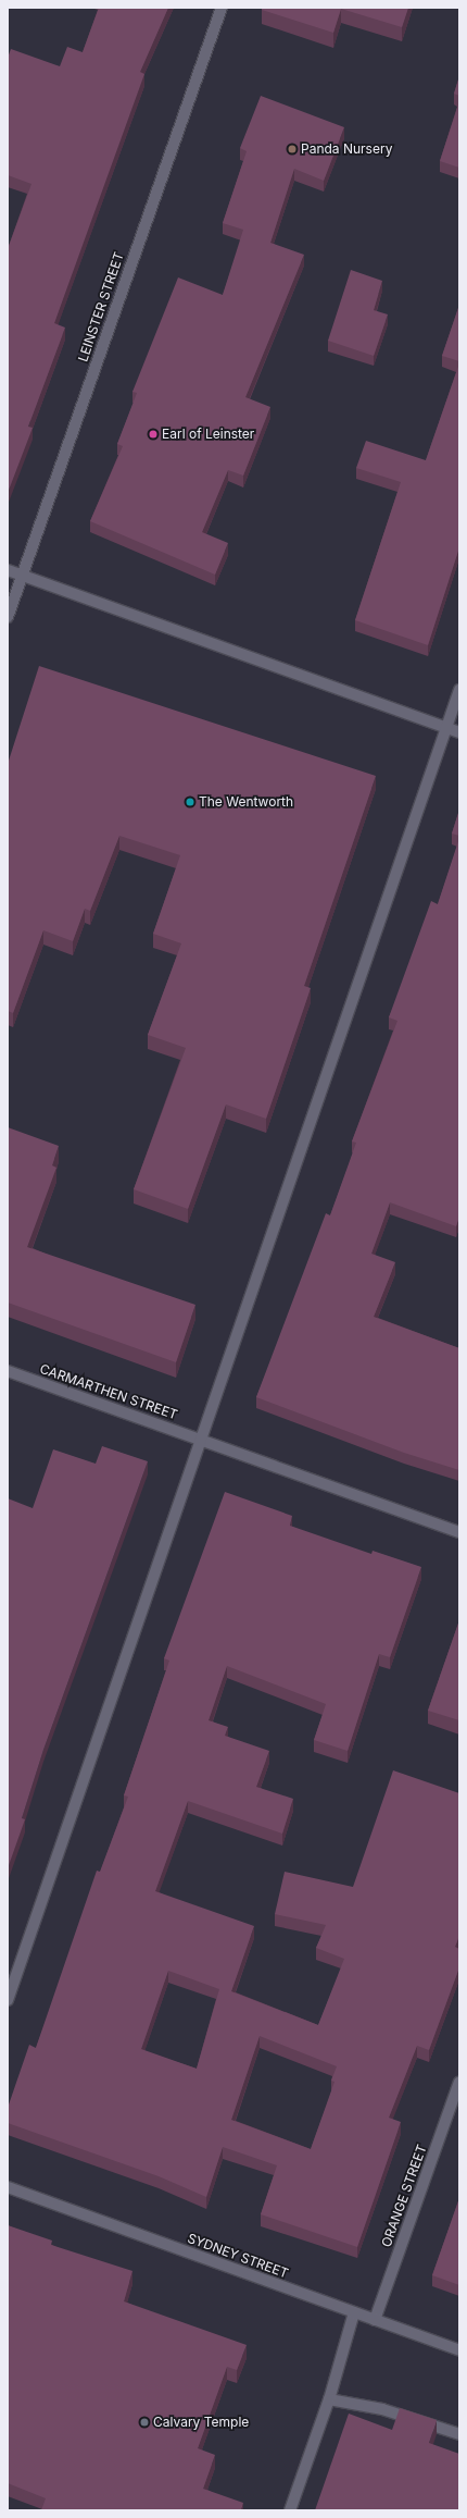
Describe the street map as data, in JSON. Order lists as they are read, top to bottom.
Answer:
{
  "streets": {
    "street": [
      "LEINSTER STREET",
      "CARMARTHEN STREET",
      "ORANGE STREET",
      "SYDNEY STREET"
    ]
  },
  "crossings": [
    ["ORANGE STREET", "SYDNEY STREET"]
  ],
  "places": [
    "Panda Nursery",
    "Earl of Leinster",
    "The Wentworth",
    "Calvary Temple"
  ]
}
